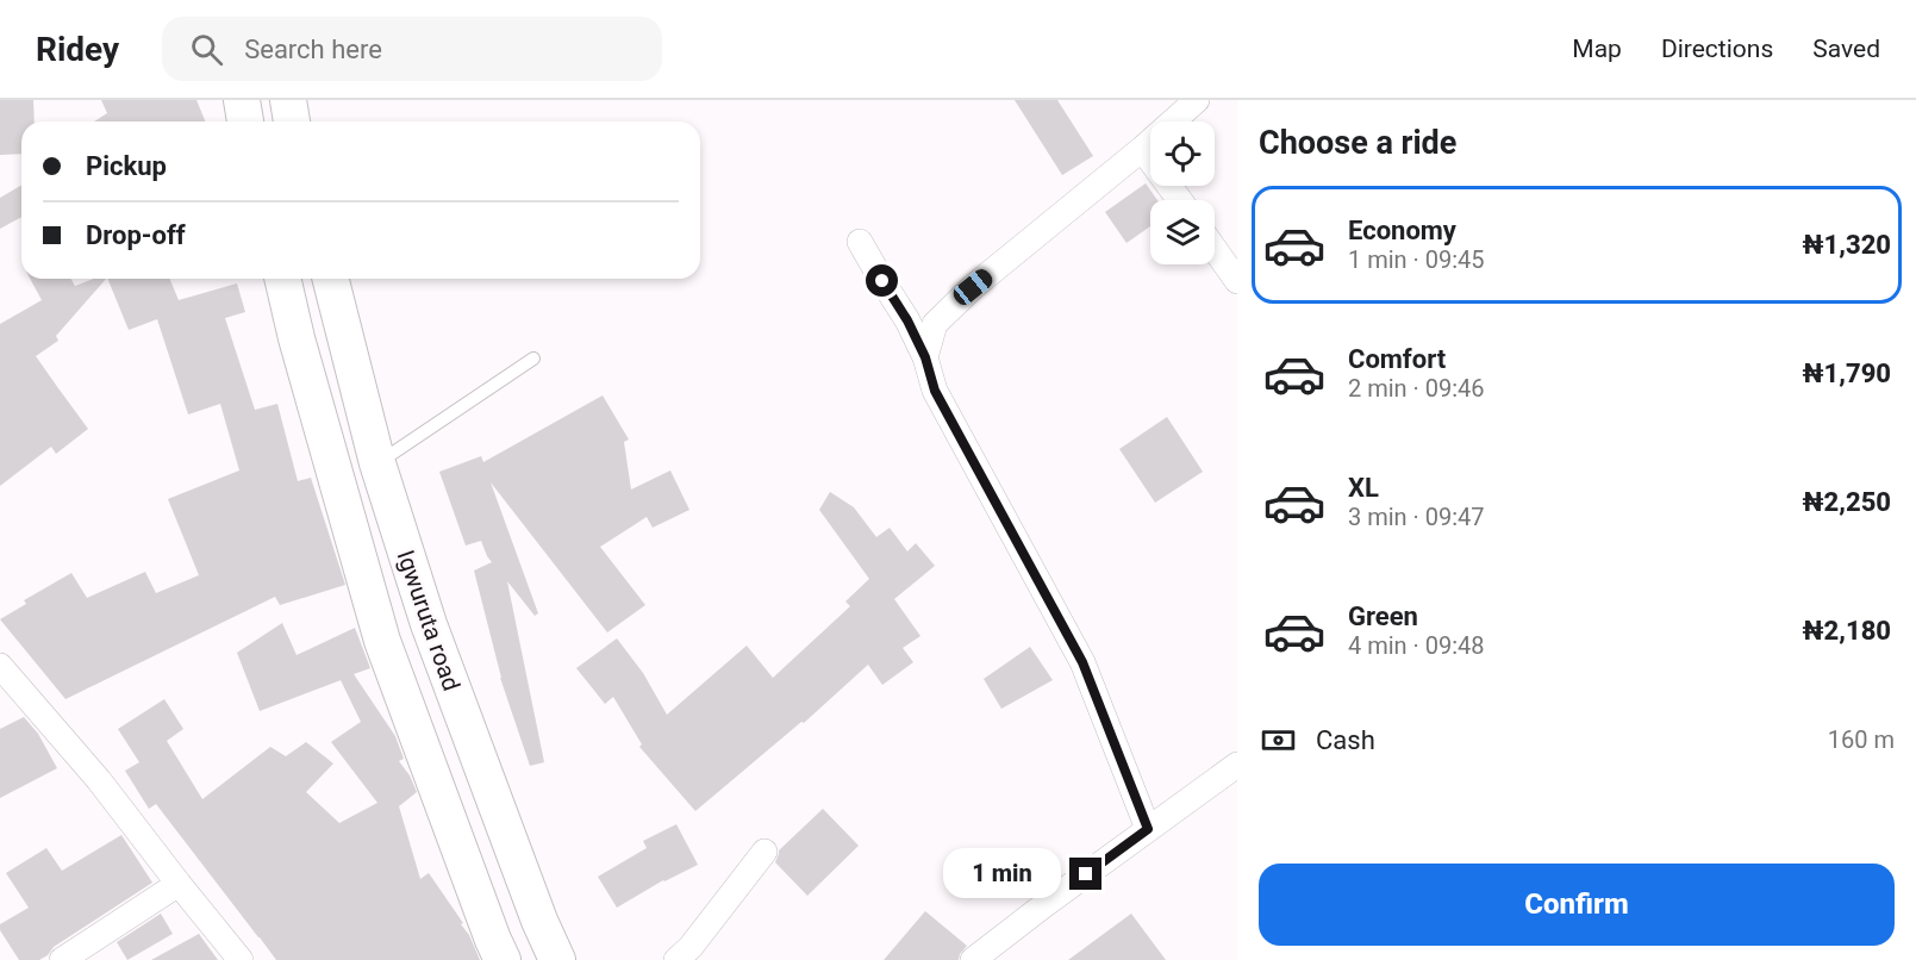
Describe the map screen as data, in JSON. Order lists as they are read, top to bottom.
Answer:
{
  "streets": {
    "main road": ["Igwuruta road"]
  },
  "page": {
    "header": "Ridey",
    "search": "Search here",
    "nav": ["Map", "Directions", "Saved"],
    "heading": "Choose a ride",
    "banner": ["Pickup", "Drop-off"],
    "list": [
      {
        "name": "Economy",
        "note": "1 min · 09:45",
        "value": "₦1,320"
      },
      {
        "name": "Comfort",
        "note": "2 min · 09:46",
        "value": "₦1,790"
      },
      {
        "name": "XL",
        "note": "3 min · 09:47",
        "value": "₦2,250"
      },
      {
        "name": "Green",
        "note": "4 min · 09:48",
        "value": "₦2,180"
      }
    ],
    "pay": ["Cash", "160 m"],
    "bubble": "1 min",
    "buttons": "Confirm"
  }
}
